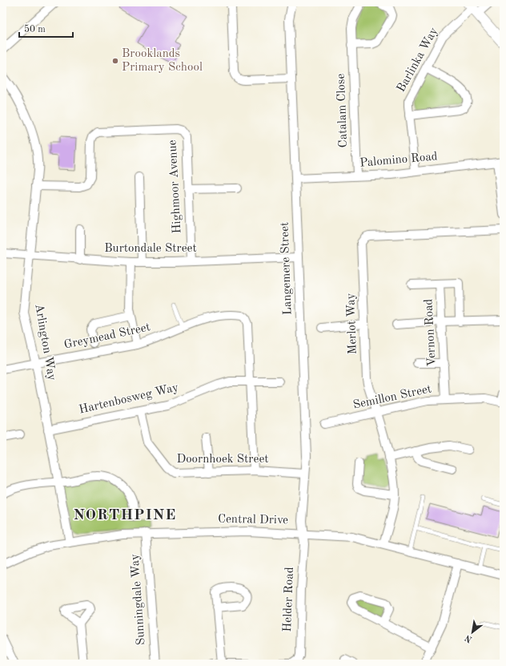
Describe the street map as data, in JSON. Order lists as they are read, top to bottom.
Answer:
{
  "streets": {
    "street": [
      "Barlinka Way",
      "Catalam Close",
      "Palomino Road",
      "Highmoor Avenue",
      "Burtondale Street",
      "Langemere Street",
      "Merlot Way",
      "Vernon Road",
      "Greymead Street",
      "Arlington Way",
      "Semillon Street",
      "Hartenbosweg Way",
      "Doornhoek Street",
      "Central Drive",
      "Sunningdale Way",
      "Helder Road"
    ]
  },
  "crossings": [
    ["Barlinka Way", "Palomino Road"],
    ["Catalam Close", "Palomino Road"],
    ["Palomino Road", "Langemere Street"],
    ["Highmoor Avenue", "Burtondale Street"],
    ["Highmoor Avenue", "Arlington Way"],
    ["Burtondale Street", "Langemere Street"],
    ["Burtondale Street", "Arlington Way"],
    ["Langemere Street", "Doornhoek Street"],
    ["Langemere Street", "Central Drive"],
    ["Langemere Street", "Helder Road"],
    ["Merlot Way", "Semillon Street"],
    ["Merlot Way", "Central Drive"],
    ["Vernon Road", "Semillon Street"],
    ["Greymead Street", "Arlington Way"],
    ["Greymead Street", "Hartenbosweg Way"],
    ["Arlington Way", "Hartenbosweg Way"],
    ["Arlington Way", "Central Drive"],
    ["Hartenbosweg Way", "Doornhoek Street"],
    ["Central Drive", "Sunningdale Way"],
    ["Central Drive", "Helder Road"]
  ],
  "districts": ["NORTHPINE"],
  "places": ["Brooklands Primary School"],
  "scale_bar": "50 m",
  "north": "bottom left"
}
